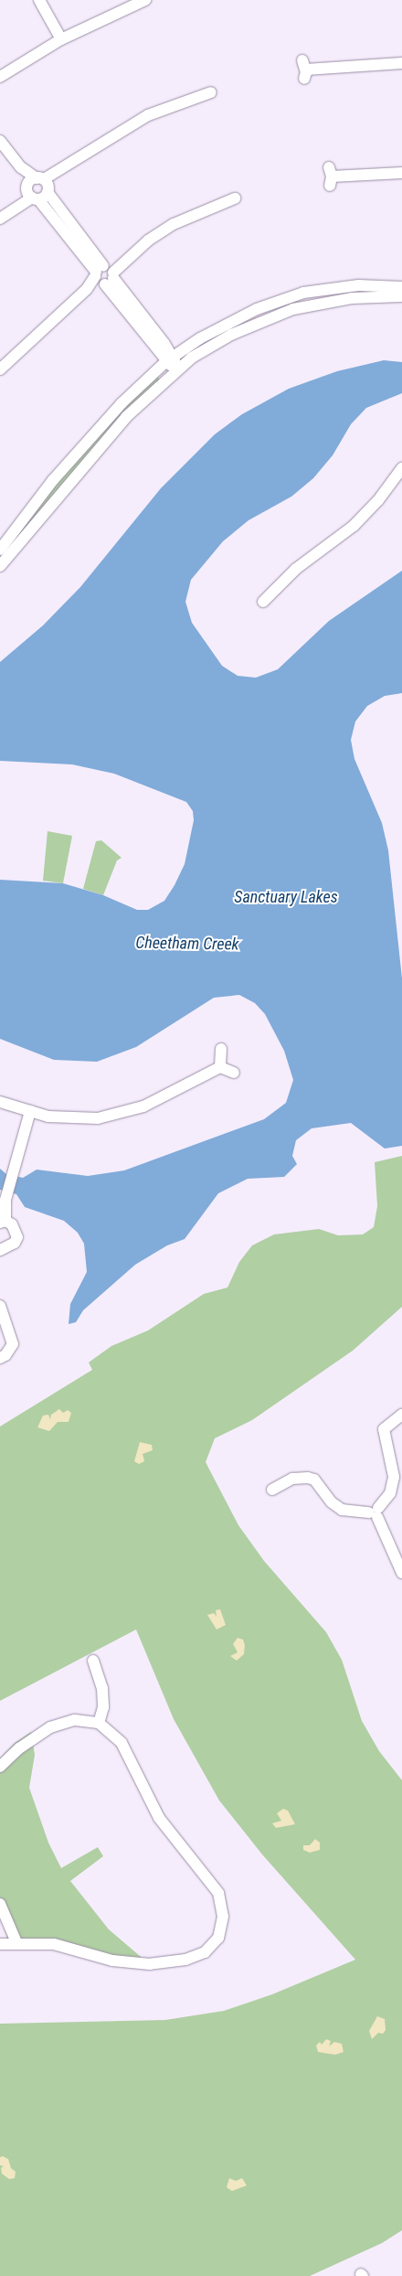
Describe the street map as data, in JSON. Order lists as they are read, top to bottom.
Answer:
{
  "water": ["Sanctuary Lakes", "Cheetham Creek"]
}
